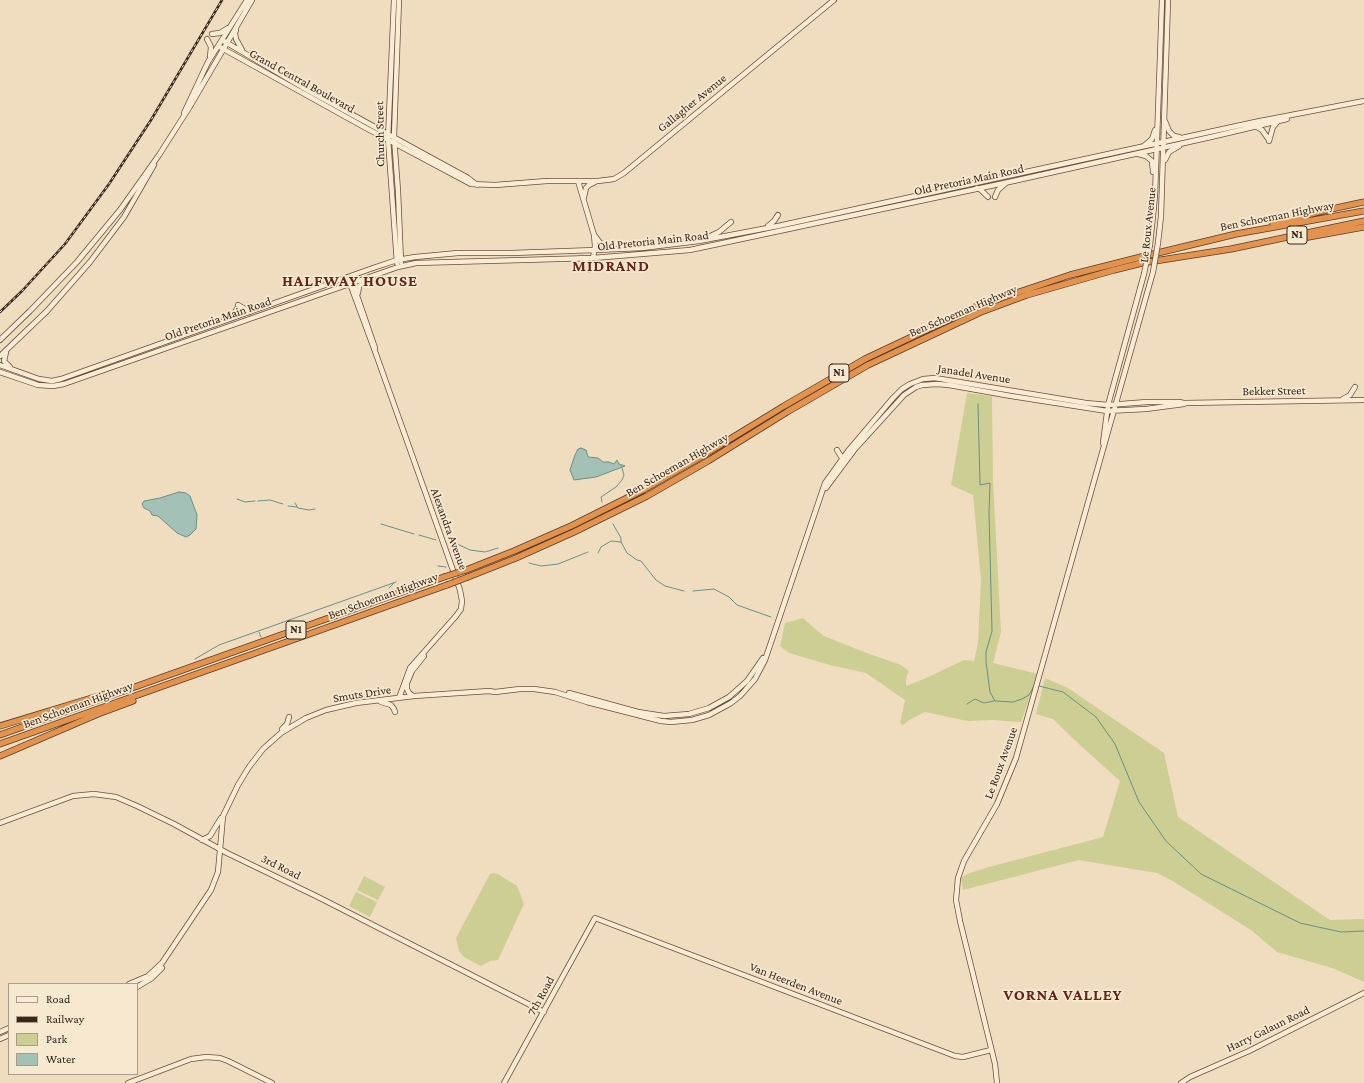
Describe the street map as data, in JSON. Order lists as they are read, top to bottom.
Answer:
{
  "streets": {
    "highway": ["Ben Schoeman Highway", "N1"],
    "main road": [
      "Grand Central Boulevard",
      "Gallagher Avenue",
      "Church Street",
      "Old Pretoria Main Road",
      "Le Roux Avenue",
      "Janadel Avenue",
      "Bekker Street",
      "Alexandra Avenue",
      "Smuts Drive",
      "3rd Road",
      "Van Heerden Avenue",
      "7th Road",
      "Harry Galaun Road"
    ]
  },
  "crossings": [
    ["Grand Central Boulevard", "Gallagher Avenue"],
    ["Grand Central Boulevard", "Church Street"],
    ["Church Street", "Old Pretoria Main Road"],
    ["Old Pretoria Main Road", "Le Roux Avenue"],
    ["Old Pretoria Main Road", "Alexandra Avenue"],
    ["Le Roux Avenue", "Janadel Avenue"],
    ["Le Roux Avenue", "Bekker Street"],
    ["Le Roux Avenue", "Van Heerden Avenue"],
    ["Janadel Avenue", "Bekker Street"],
    ["Janadel Avenue", "Smuts Drive"],
    ["Alexandra Avenue", "Smuts Drive"],
    ["Smuts Drive", "3rd Road"],
    ["3rd Road", "7th Road"],
    ["Van Heerden Avenue", "7th Road"]
  ],
  "districts": ["MIDRAND", "HALFWAY HOUSE", "VORNA VALLEY"],
  "legend": [
    "Road",
    "Railway",
    "Park",
    "Water"
  ]
}
